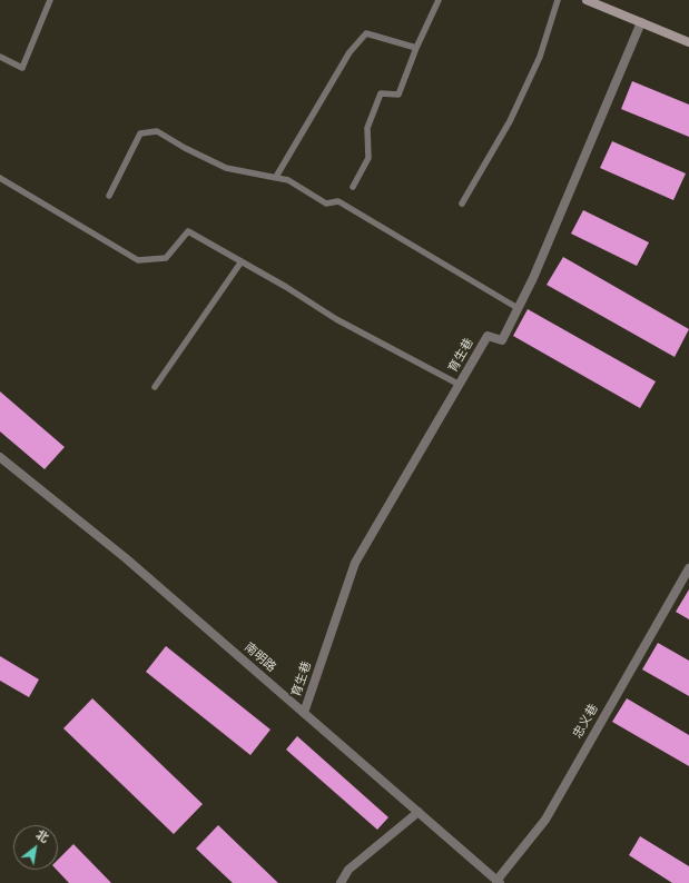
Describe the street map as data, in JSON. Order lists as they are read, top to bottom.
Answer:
{
  "streets": {
    "street": ["育生巷", "南明路", "忠义巷"]
  },
  "crossings": [
    ["育生巷", "南明路"],
    ["南明路", "忠义巷"]
  ],
  "north": "top right"
}
